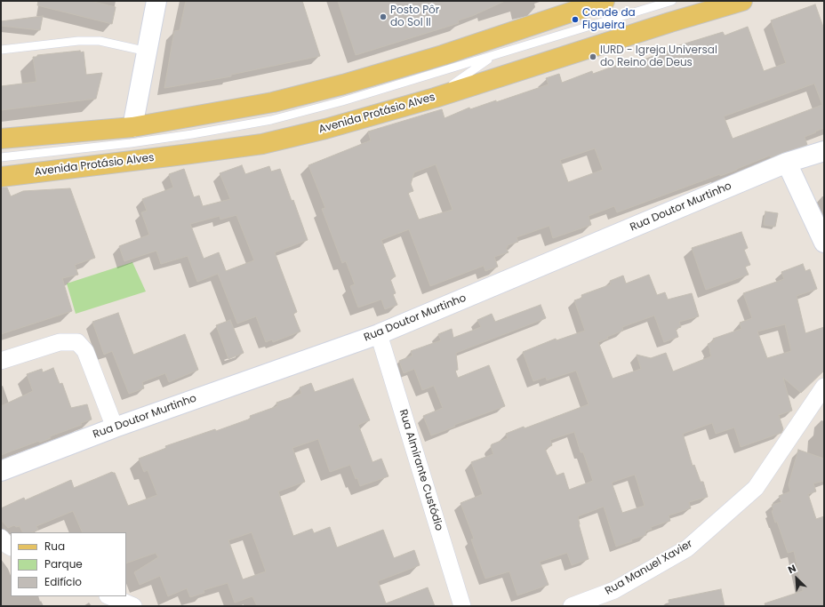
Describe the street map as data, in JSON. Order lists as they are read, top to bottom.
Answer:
{
  "streets": {
    "main road": ["Avenida Protásio Alves"],
    "street": ["Rua Doutor Murtinho", "Rua Almirante Custódio", "Rua Manuel Xavier"]
  },
  "crossings": [
    ["Rua Doutor Murtinho", "Rua Almirante Custódio"]
  ],
  "places": ["Posto Pôr do Sol II", "Conde da Figueira", "IURD - Igreja Universal do Reino de Deus"],
  "legend": ["Rua", "Parque", "Edifício"],
  "north": "top left"
}
